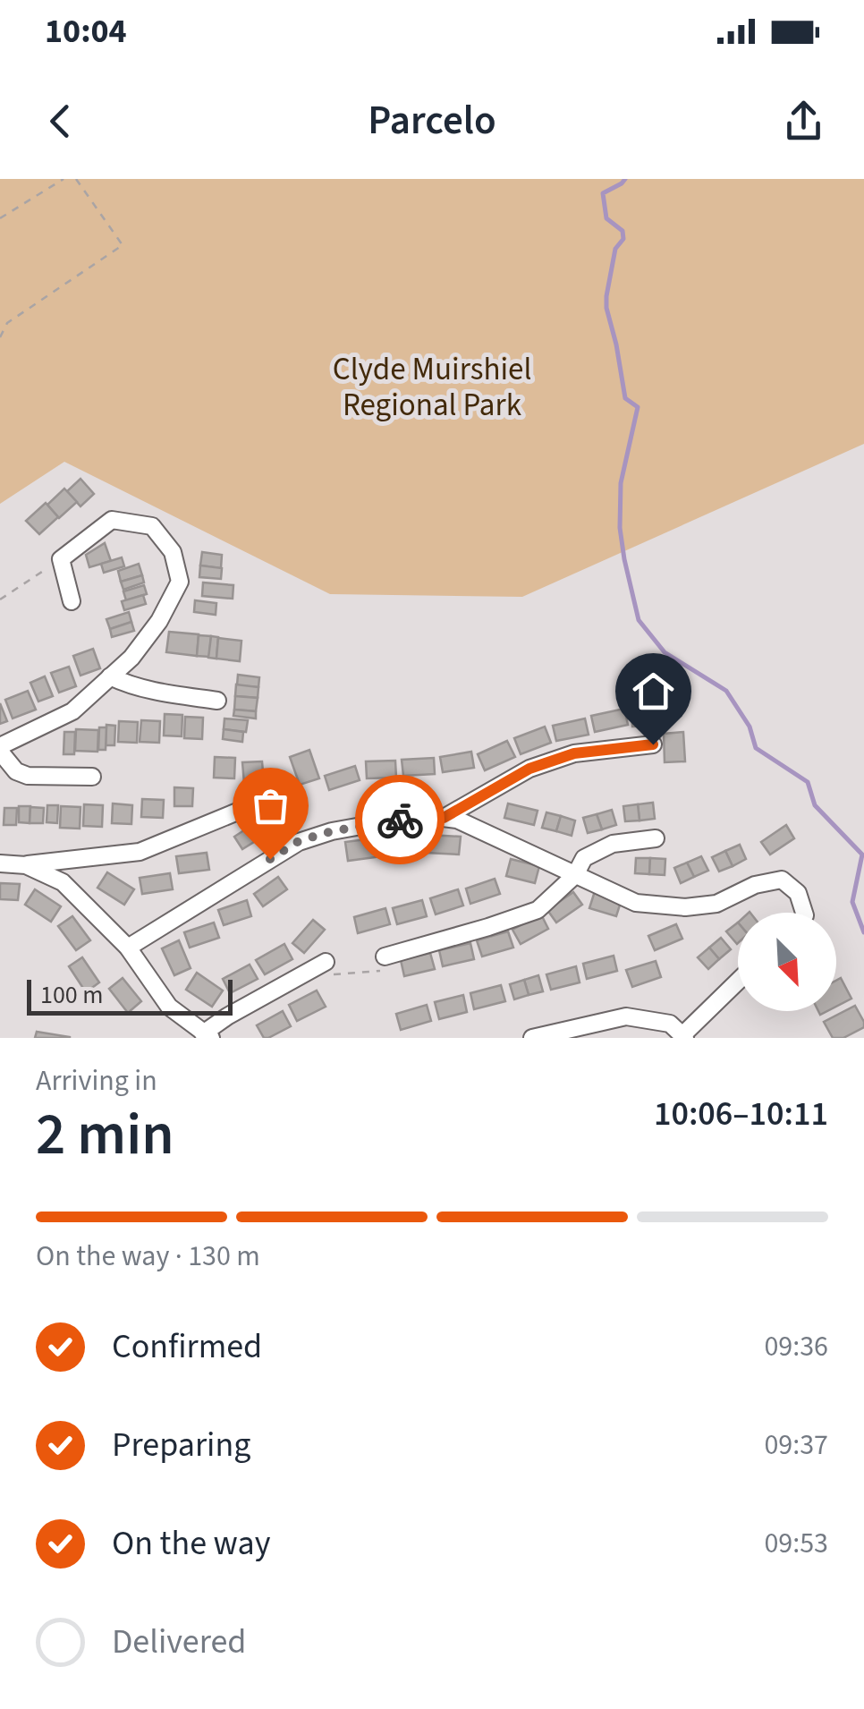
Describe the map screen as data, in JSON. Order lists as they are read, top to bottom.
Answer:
{
  "parks": ["Clyde Muirshiel Regional Park"],
  "scale_bar": "100 m",
  "north": "bottom right",
  "page": {
    "status": "10:04",
    "header": "Parcelo",
    "scale": "100 m",
    "heading": ["2 min", "Arriving in", "10:06–10:11"],
    "bar": "On the way · 130 m",
    "list": [
      ["Confirmed", "09:36"],
      ["Preparing", "09:37"],
      ["On the way", "09:53"],
      "Delivered"
    ]
  }
}
